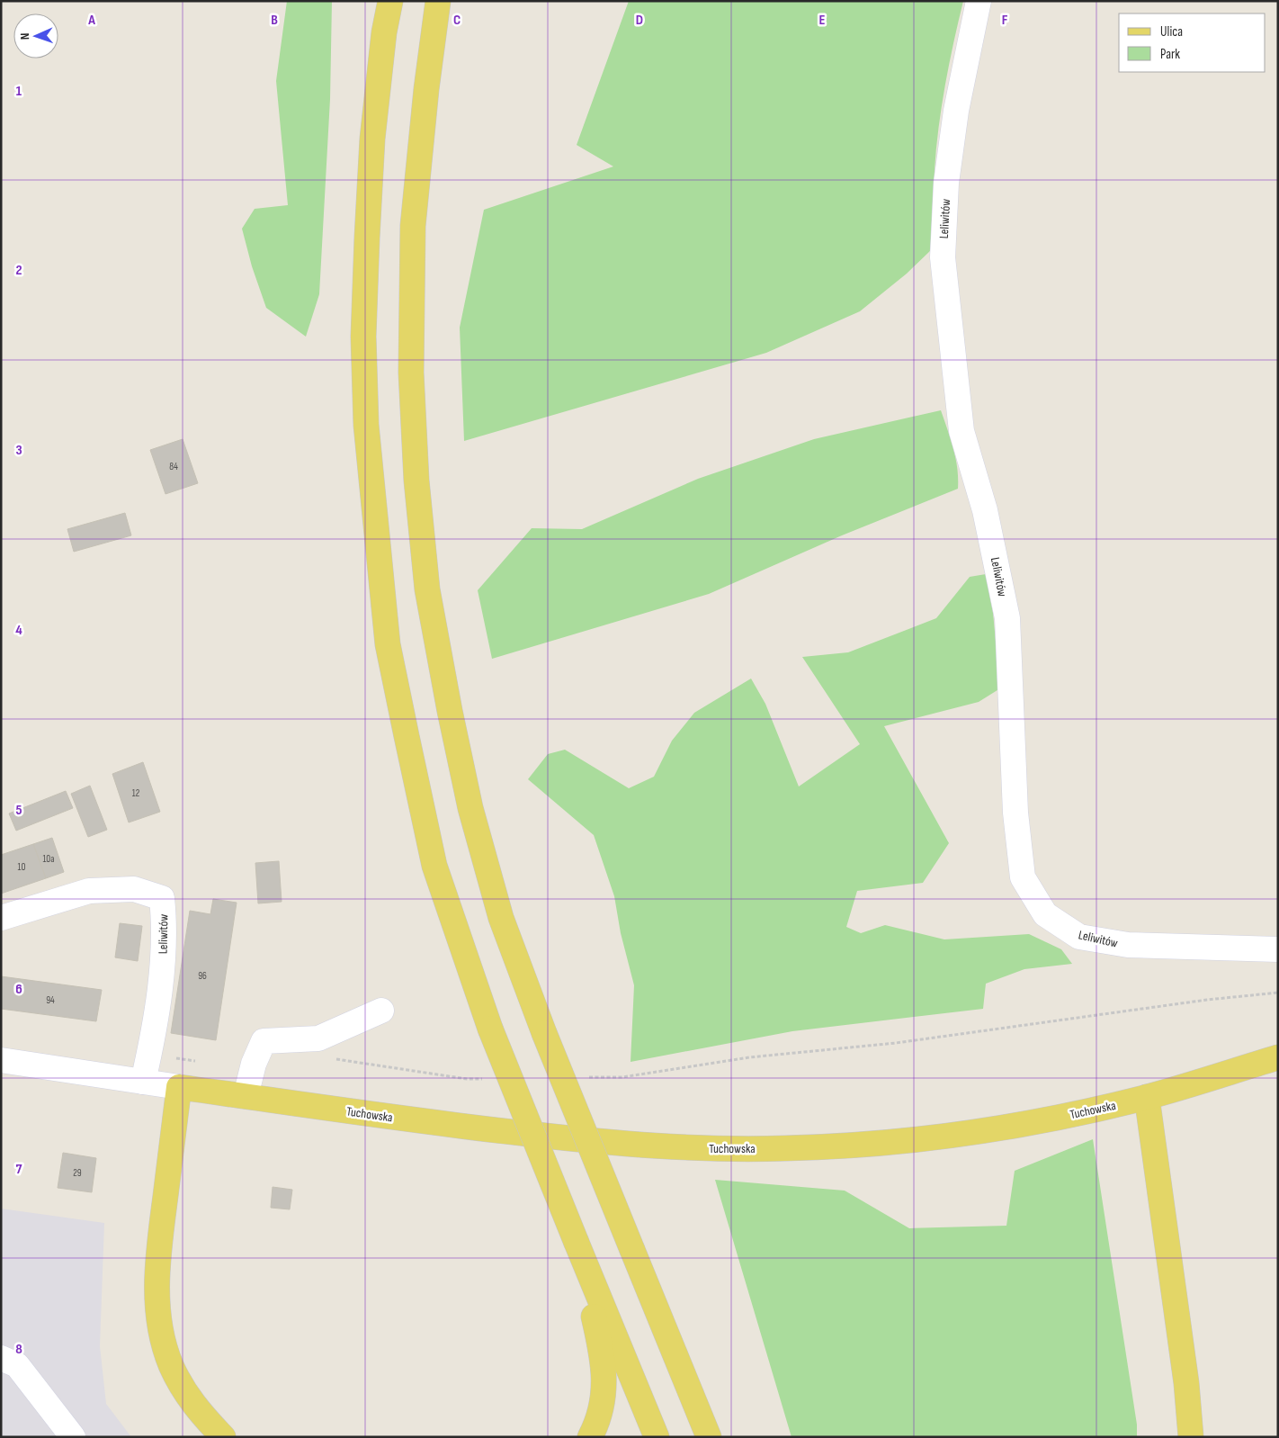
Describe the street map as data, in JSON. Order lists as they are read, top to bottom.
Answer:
{
  "streets": {
    "main road": ["Tuchowska"],
    "street": ["Leliwitów"]
  },
  "crossings": [
    ["Leliwitów", "Tuchowska"]
  ],
  "house_numbers": [
    "84",
    "12",
    "10a",
    "10",
    "96",
    "94",
    "29"
  ],
  "legend": ["Ulica", "Park"],
  "north": "left",
  "grid": {
    "columns": [
      "A",
      "B",
      "C",
      "D",
      "E",
      "F"
    ],
    "rows": [
      "1",
      "2",
      "3",
      "4",
      "5",
      "6",
      "7",
      "8"
    ]
  }
}
